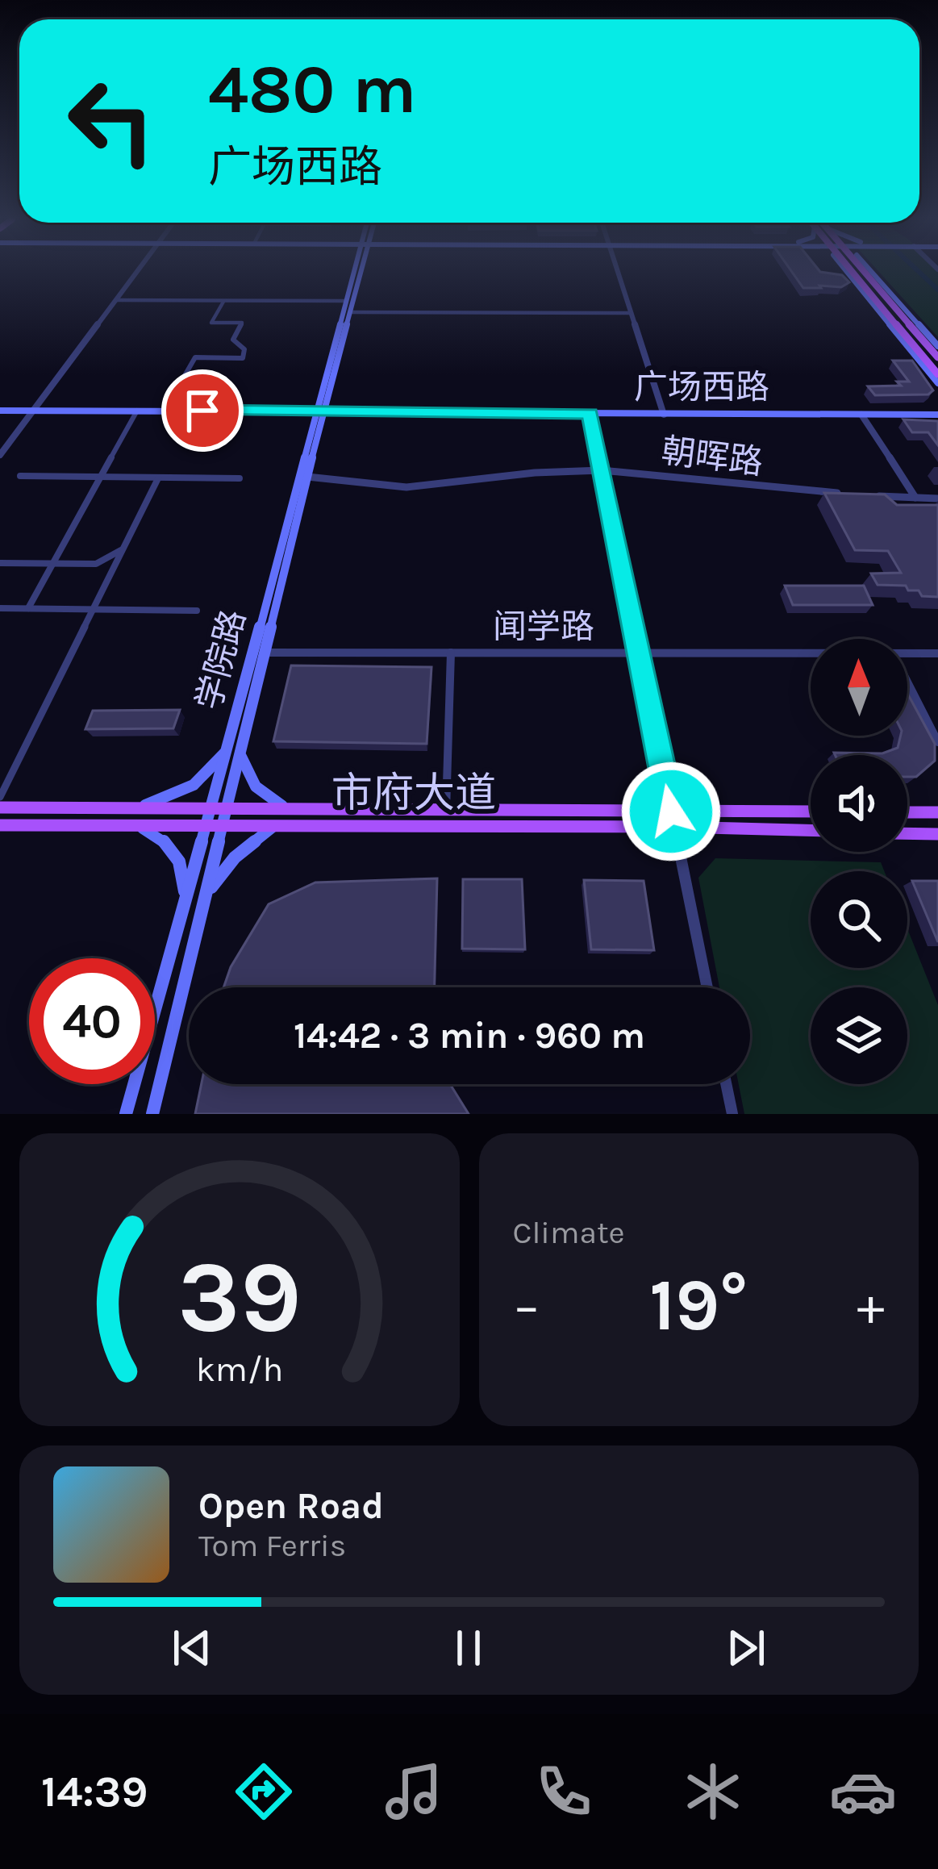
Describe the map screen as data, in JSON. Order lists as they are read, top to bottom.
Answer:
{
  "streets": {
    "main road": ["广场西路", "学院路", "市府大道"],
    "street": ["朝晖路", "闻学路"]
  },
  "crossings": [
    ["广场西路", "学院路"],
    ["朝晖路", "学院路"],
    ["闻学路", "学院路"],
    ["学院路", "市府大道"]
  ],
  "north": "top",
  "page": {
    "turn": ["480 m", "广场西路"],
    "limit": "40",
    "trip": "14:42 · 3 min · 960 m",
    "tile": "Climate",
    "heat": ["−", "19°", "+"],
    "song": ["Open Road", "Tom Ferris"],
    "tabs": "14:39",
    "gauge": ["39", "km/h"]
  }
}
